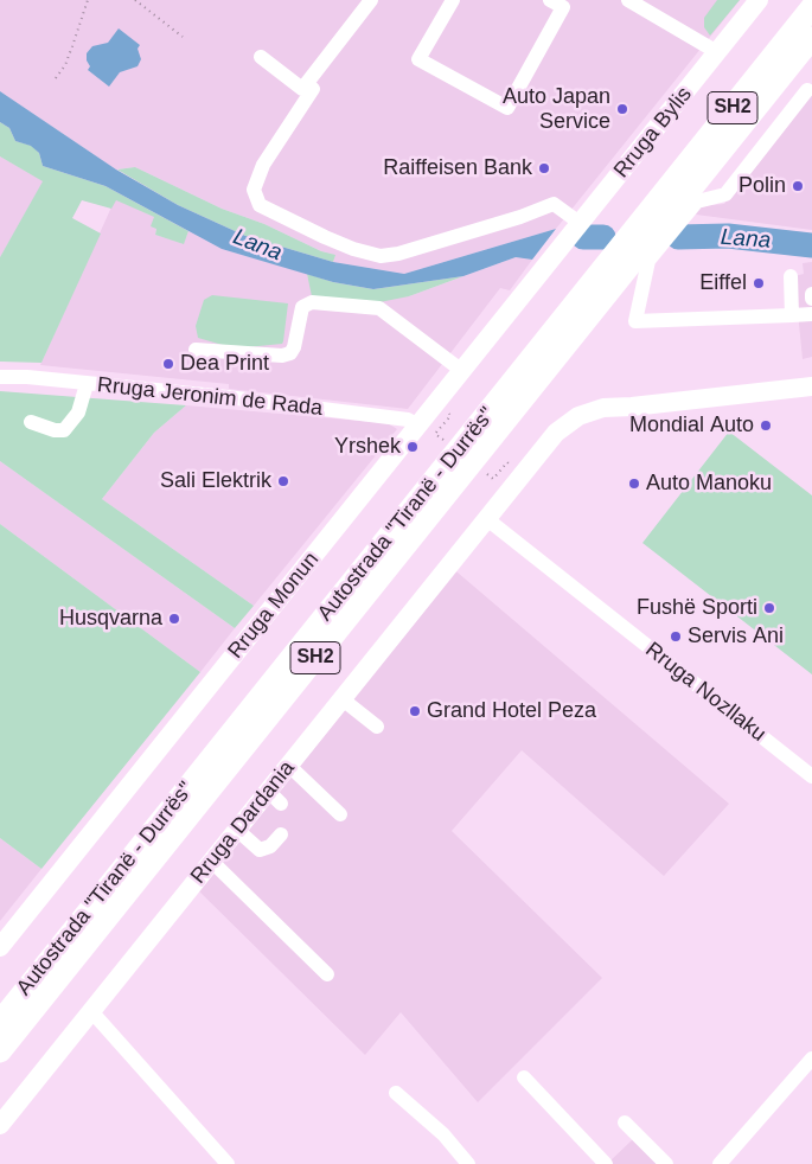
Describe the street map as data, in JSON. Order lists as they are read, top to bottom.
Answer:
{
  "streets": {
    "highway": ["SH2", "Autostrada \"Tiranë - Durrës\""],
    "main road": ["Rruga Bylis", "Rruga Monun", "Rruga Dardania"],
    "street": ["Rruga Jeronim de Rada", "Rruga Nozllaku"]
  },
  "crossings": [
    ["Rruga Bylis", "Rruga Monun"],
    ["Rruga Jeronim de Rada", "Rruga Monun"],
    ["Rruga Nozllaku", "Rruga Dardania"]
  ],
  "water": ["Lana"],
  "places": [
    "Auto Japan Service",
    "Raiffeisen Bank",
    "Polin",
    "Eiffel",
    "Dea Print",
    "Mondial Auto",
    "Yrshek",
    "Sali Elektrik",
    "Auto Manoku",
    "Fushë Sporti",
    "Husqvarna",
    "Servis Ani",
    "Grand Hotel Peza"
  ]
}
